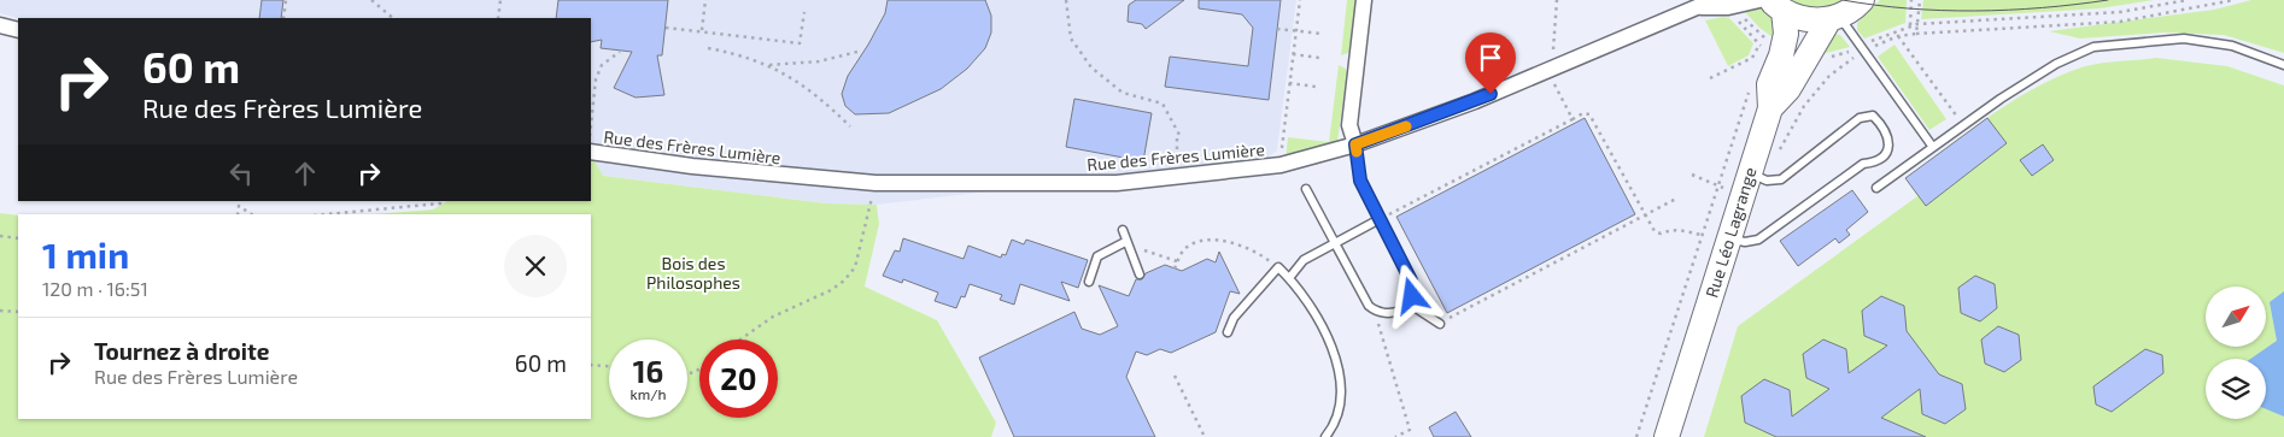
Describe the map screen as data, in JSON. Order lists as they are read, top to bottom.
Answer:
{
  "streets": {
    "main road": ["Rue Léo Lagrange"],
    "street": ["Rue des Frères Lumière"]
  },
  "parks": ["Bois des Philosophes"],
  "north": "top right",
  "page": {
    "turn": ["60 m", "Rue des Frères Lumière"],
    "heading": ["1 min", "120 m · 16:51"],
    "list": [
      {
        "name": "Tournez à droite",
        "note": "Rue des Frères Lumière",
        "value": "60 m"
      }
    ],
    "speed": "16 km/h",
    "limit": "20"
  }
}
